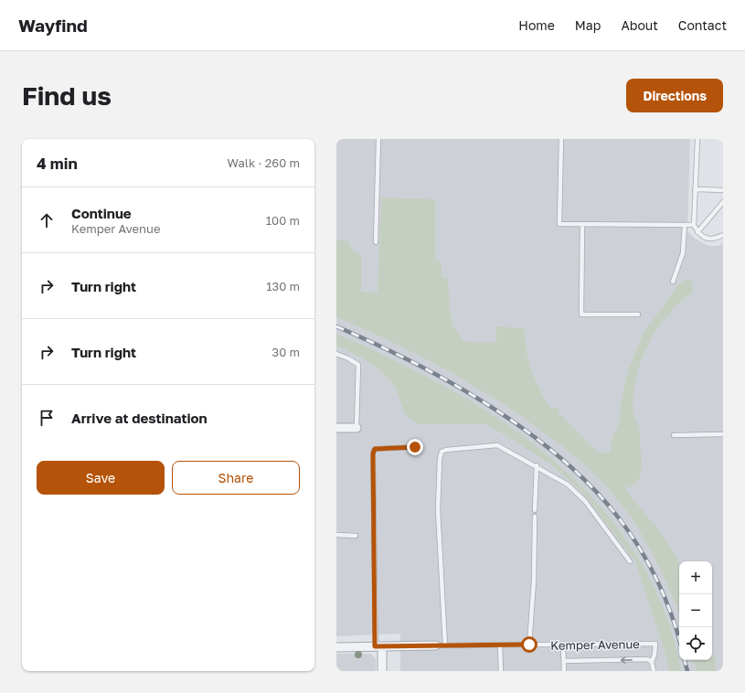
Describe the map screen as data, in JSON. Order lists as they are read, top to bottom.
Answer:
{
  "streets": {
    "street": ["Kemper Avenue"]
  },
  "page": {
    "header": "Wayfind",
    "nav": [
      "Home",
      "Map",
      "About",
      "Contact"
    ],
    "buttons": [
      "Directions",
      ["Save", "Share"]
    ],
    "title": "Find us",
    "heading": ["4 min", "Walk · 260 m"],
    "list": [
      ["Continue", "Kemper Avenue", "100 m"],
      ["Turn right", "130 m"],
      ["Turn right", "30 m"],
      "Arrive at destination"
    ],
    "map_buttons": ["+", "−"]
  }
}
